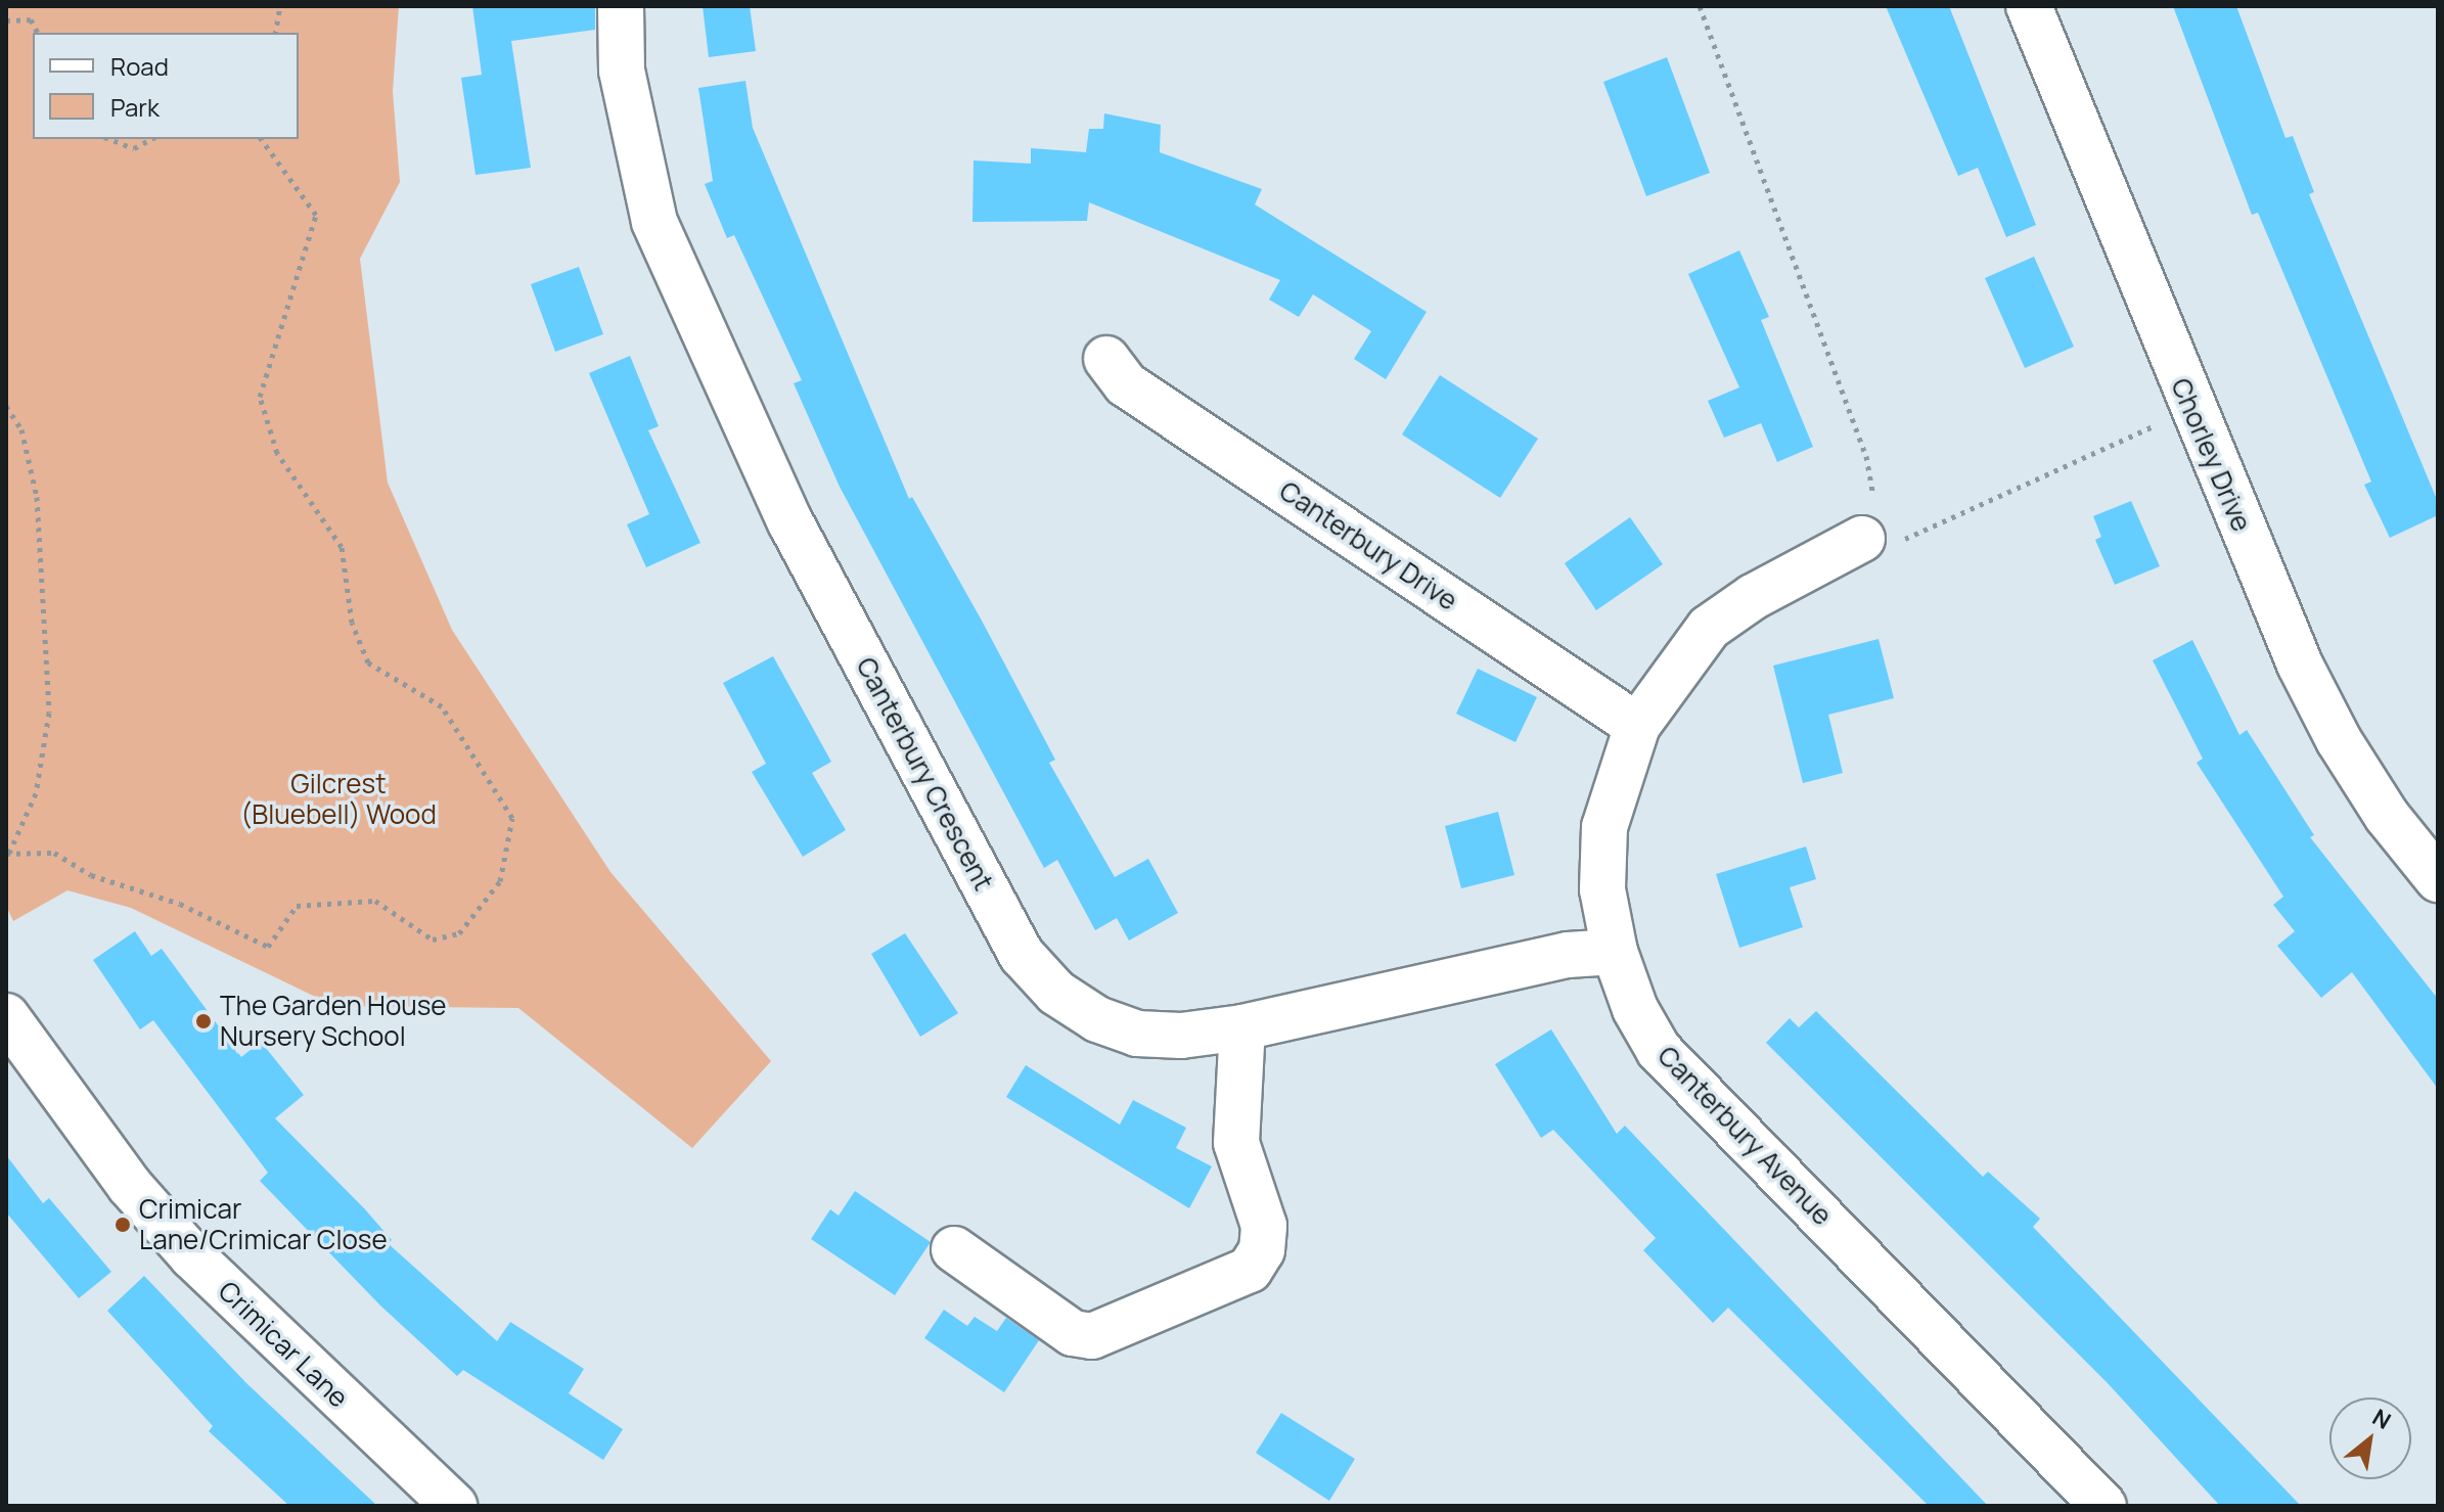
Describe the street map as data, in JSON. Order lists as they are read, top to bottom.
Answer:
{
  "streets": {
    "street": [
      "Chorley Drive",
      "Canterbury Drive",
      "Canterbury Crescent",
      "Canterbury Avenue",
      "Crimicar Lane"
    ]
  },
  "crossings": [
    ["Canterbury Drive", "Canterbury Avenue"],
    ["Canterbury Crescent", "Canterbury Avenue"]
  ],
  "parks": ["Gilcrest (Bluebell) Wood"],
  "places": ["The Garden House Nursery School", "Crimicar Lane/Crimicar Close"],
  "legend": ["Road", "Park"],
  "north": "top right"
}
